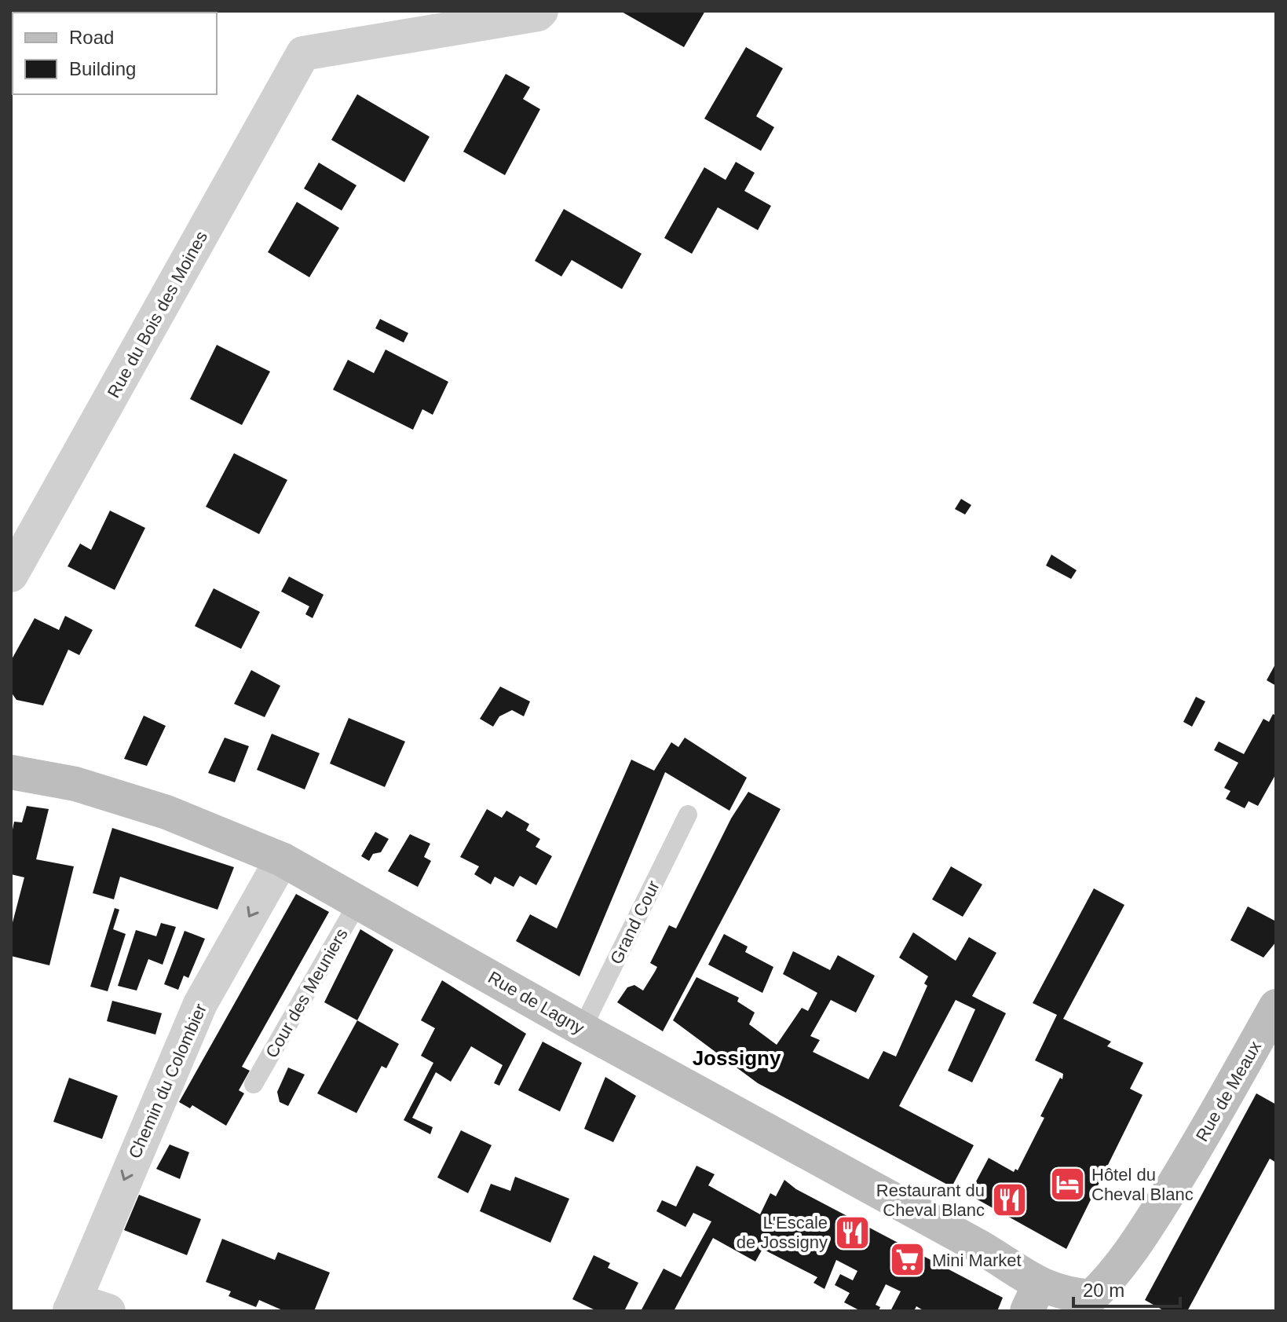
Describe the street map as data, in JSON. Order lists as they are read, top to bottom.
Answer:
{
  "streets": {
    "street": [
      "Rue du Bois des Moines",
      "Rue de Lagny",
      "Chemin du Colombier",
      "Rue de Meaux"
    ],
    "lane": ["Grand Cour", "Cour des Meuniers"]
  },
  "crossings": [
    ["Grand Cour", "Rue de Lagny"],
    ["Cour des Meuniers", "Rue de Lagny"],
    ["Rue de Lagny", "Chemin du Colombier"],
    ["Rue de Lagny", "Rue de Meaux"]
  ],
  "one_way": ["Chemin du Colombier"],
  "districts": ["Jossigny"],
  "places": {
    "hotel": ["Hôtel du Cheval Blanc"],
    "restaurant": ["Restaurant du Cheval Blanc", "L'Escale de Jossigny"],
    "supermarket": ["Mini Market"]
  },
  "legend": ["Road", "Building"],
  "scale_bar": "20 m"
}
